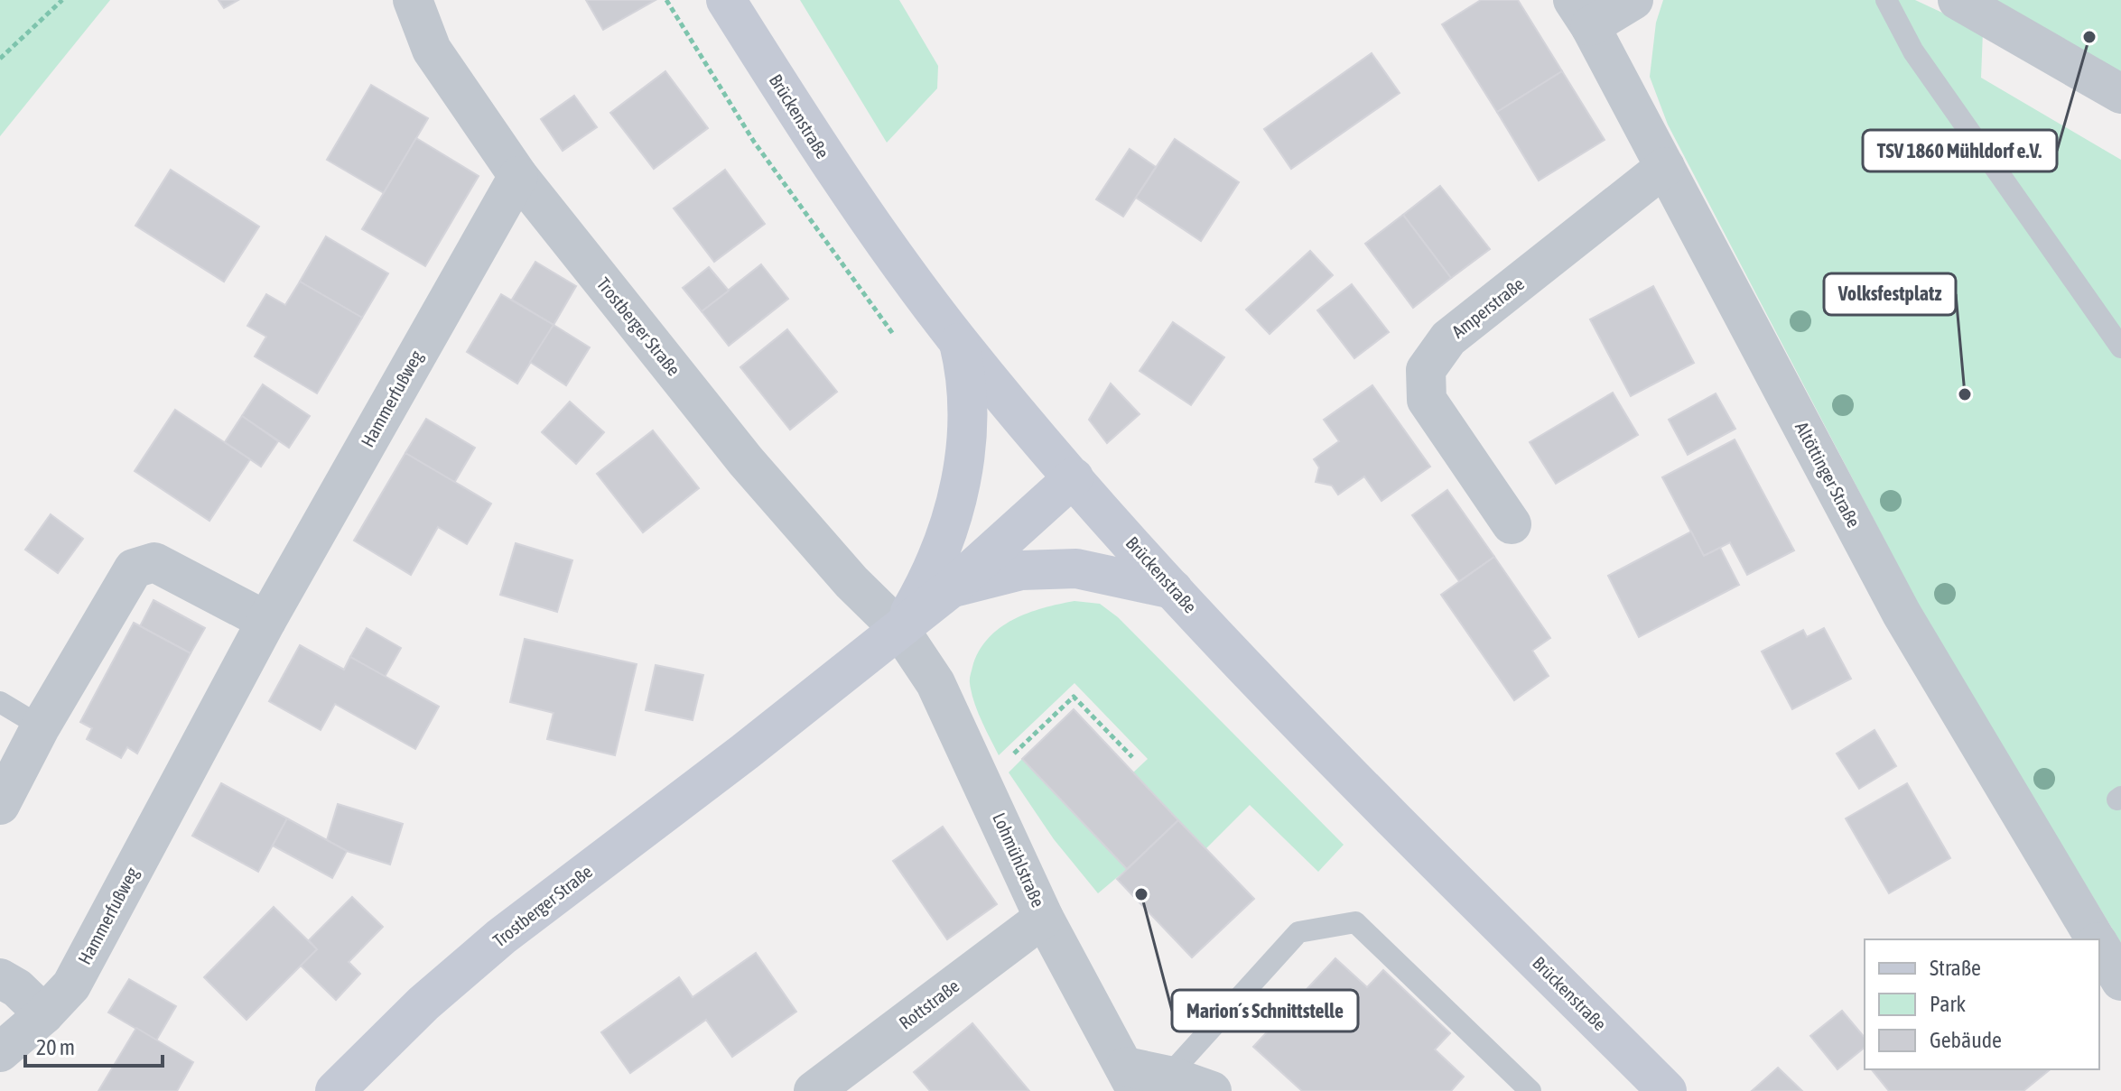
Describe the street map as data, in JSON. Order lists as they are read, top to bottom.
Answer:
{
  "streets": {
    "main road": ["Brückenstraße", "Trostberger Straße"],
    "street": [
      "Amperstraße",
      "Hammerfußweg",
      "Altöttinger Straße",
      "Lohmühlstraße",
      "Rottstraße"
    ]
  },
  "crossings": [
    ["Brückenstraße", "Trostberger Straße"],
    ["Amperstraße", "Altöttinger Straße"],
    ["Trostberger Straße", "Hammerfußweg"],
    ["Trostberger Straße", "Lohmühlstraße"],
    ["Lohmühlstraße", "Rottstraße"]
  ],
  "places": ["TSV 1860 Mühldorf e.V.", "Volksfestplatz", "Marion´s Schnittstelle"],
  "legend": ["Straße", "Park", "Gebäude"],
  "scale_bar": "20 m"
}
